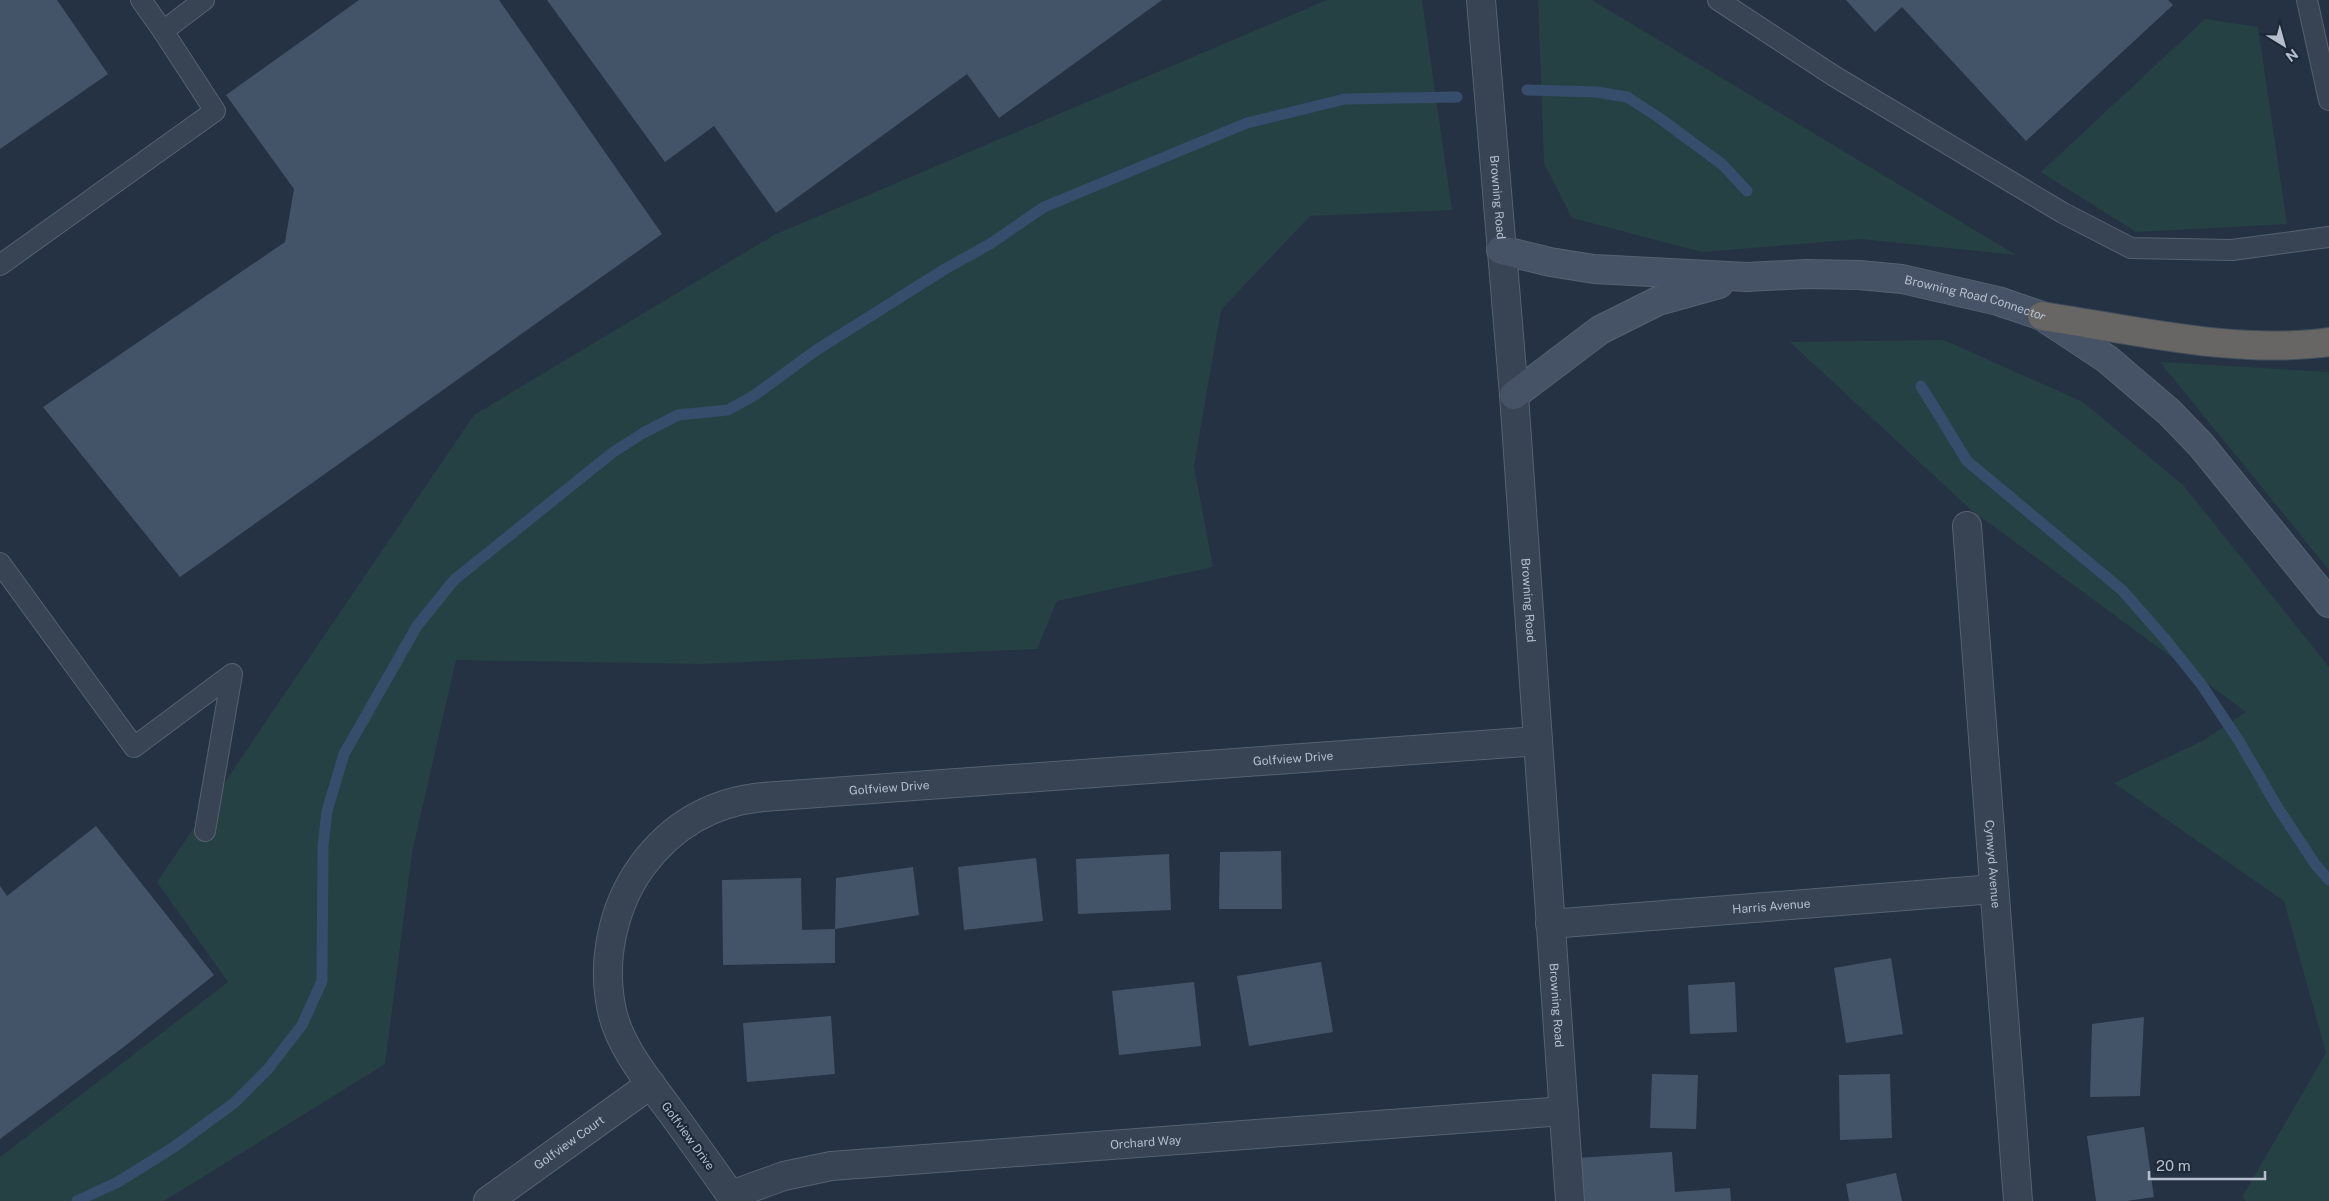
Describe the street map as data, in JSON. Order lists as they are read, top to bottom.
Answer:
{
  "streets": {
    "main road": ["Browning Road Connector"],
    "street": [
      "Browning Road",
      "Golfview Drive",
      "Cynwyd Avenue",
      "Harris Avenue",
      "Orchard Way",
      "Golfview Court"
    ]
  },
  "crossings": [
    ["Browning Road", "Browning Road Connector"],
    ["Browning Road", "Golfview Drive"],
    ["Browning Road", "Harris Avenue"],
    ["Browning Road", "Orchard Way"],
    ["Golfview Drive", "Orchard Way"],
    ["Golfview Drive", "Golfview Court"],
    ["Cynwyd Avenue", "Harris Avenue"]
  ],
  "scale_bar": "20 m",
  "north": "bottom right"
}
